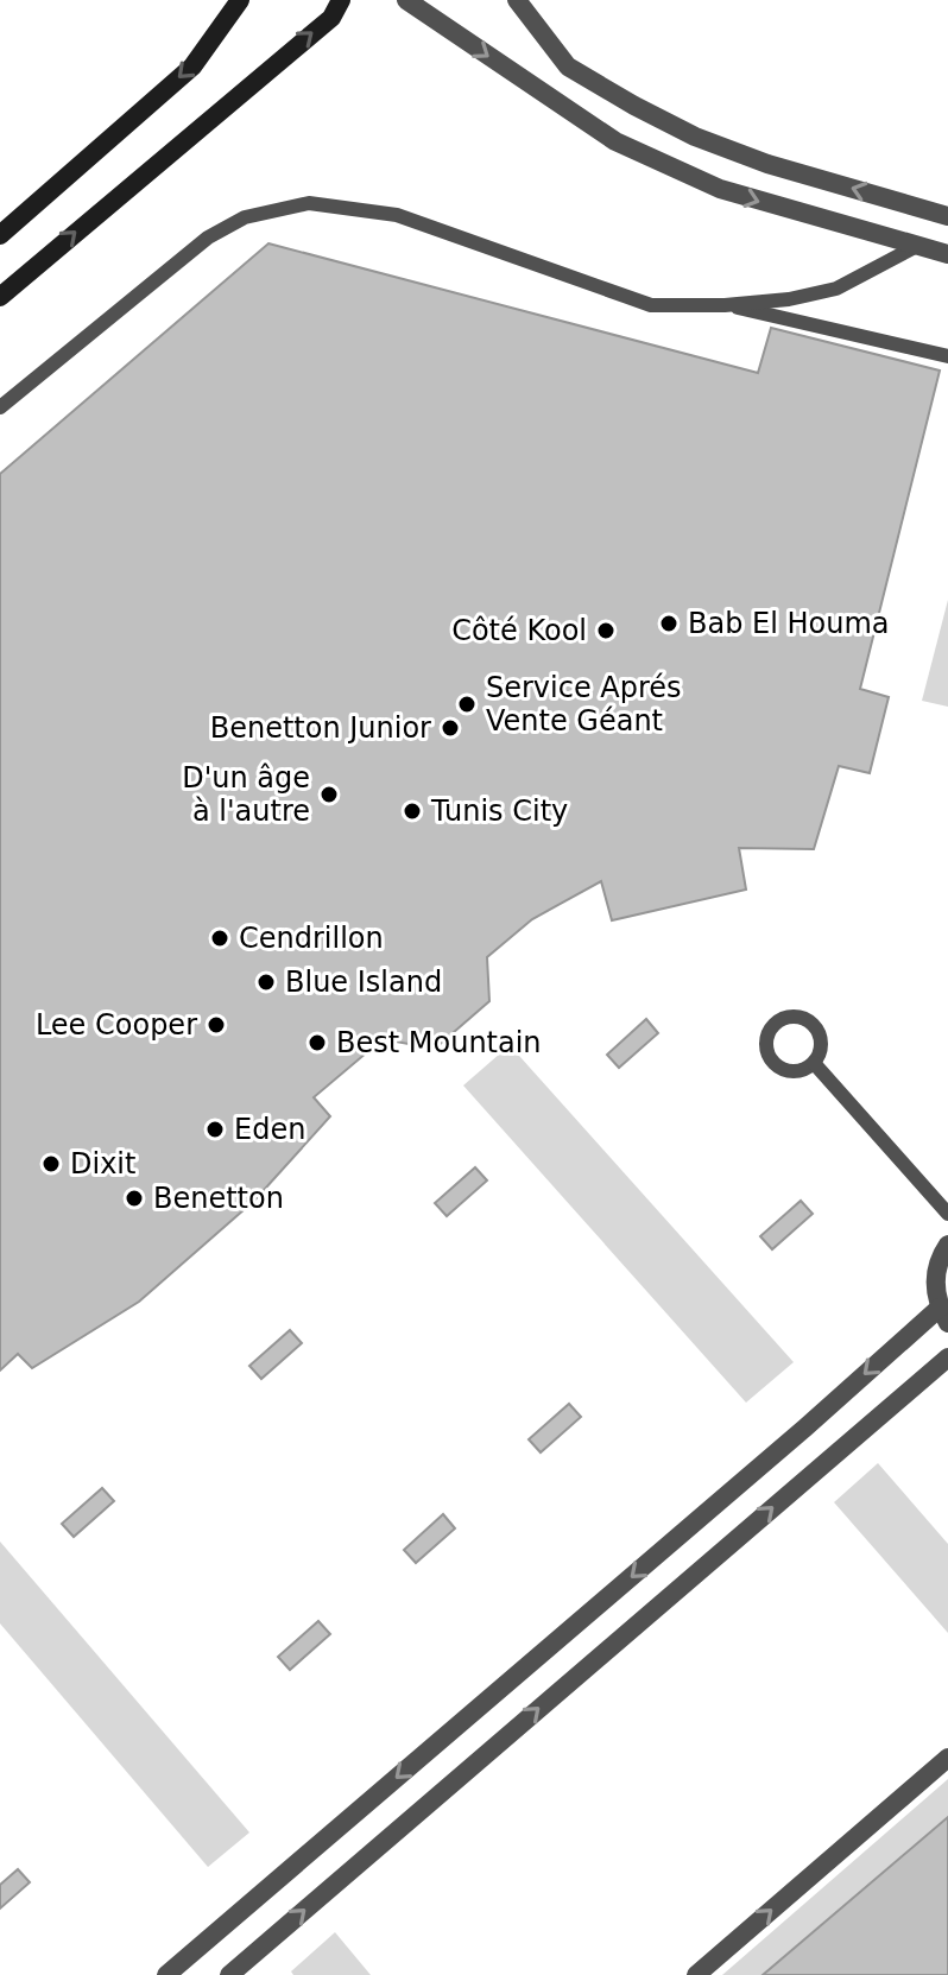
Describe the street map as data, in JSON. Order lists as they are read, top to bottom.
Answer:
{
  "places": [
    "Bab El Houma",
    "Côté Kool",
    "Service Aprés Vente Géant",
    "Benetton Junior",
    "D'un âge à l'autre",
    "Tunis City",
    "Cendrillon",
    "Blue Island",
    "Lee Cooper",
    "Best Mountain",
    "Eden",
    "Dixit",
    "Benetton"
  ]
}
